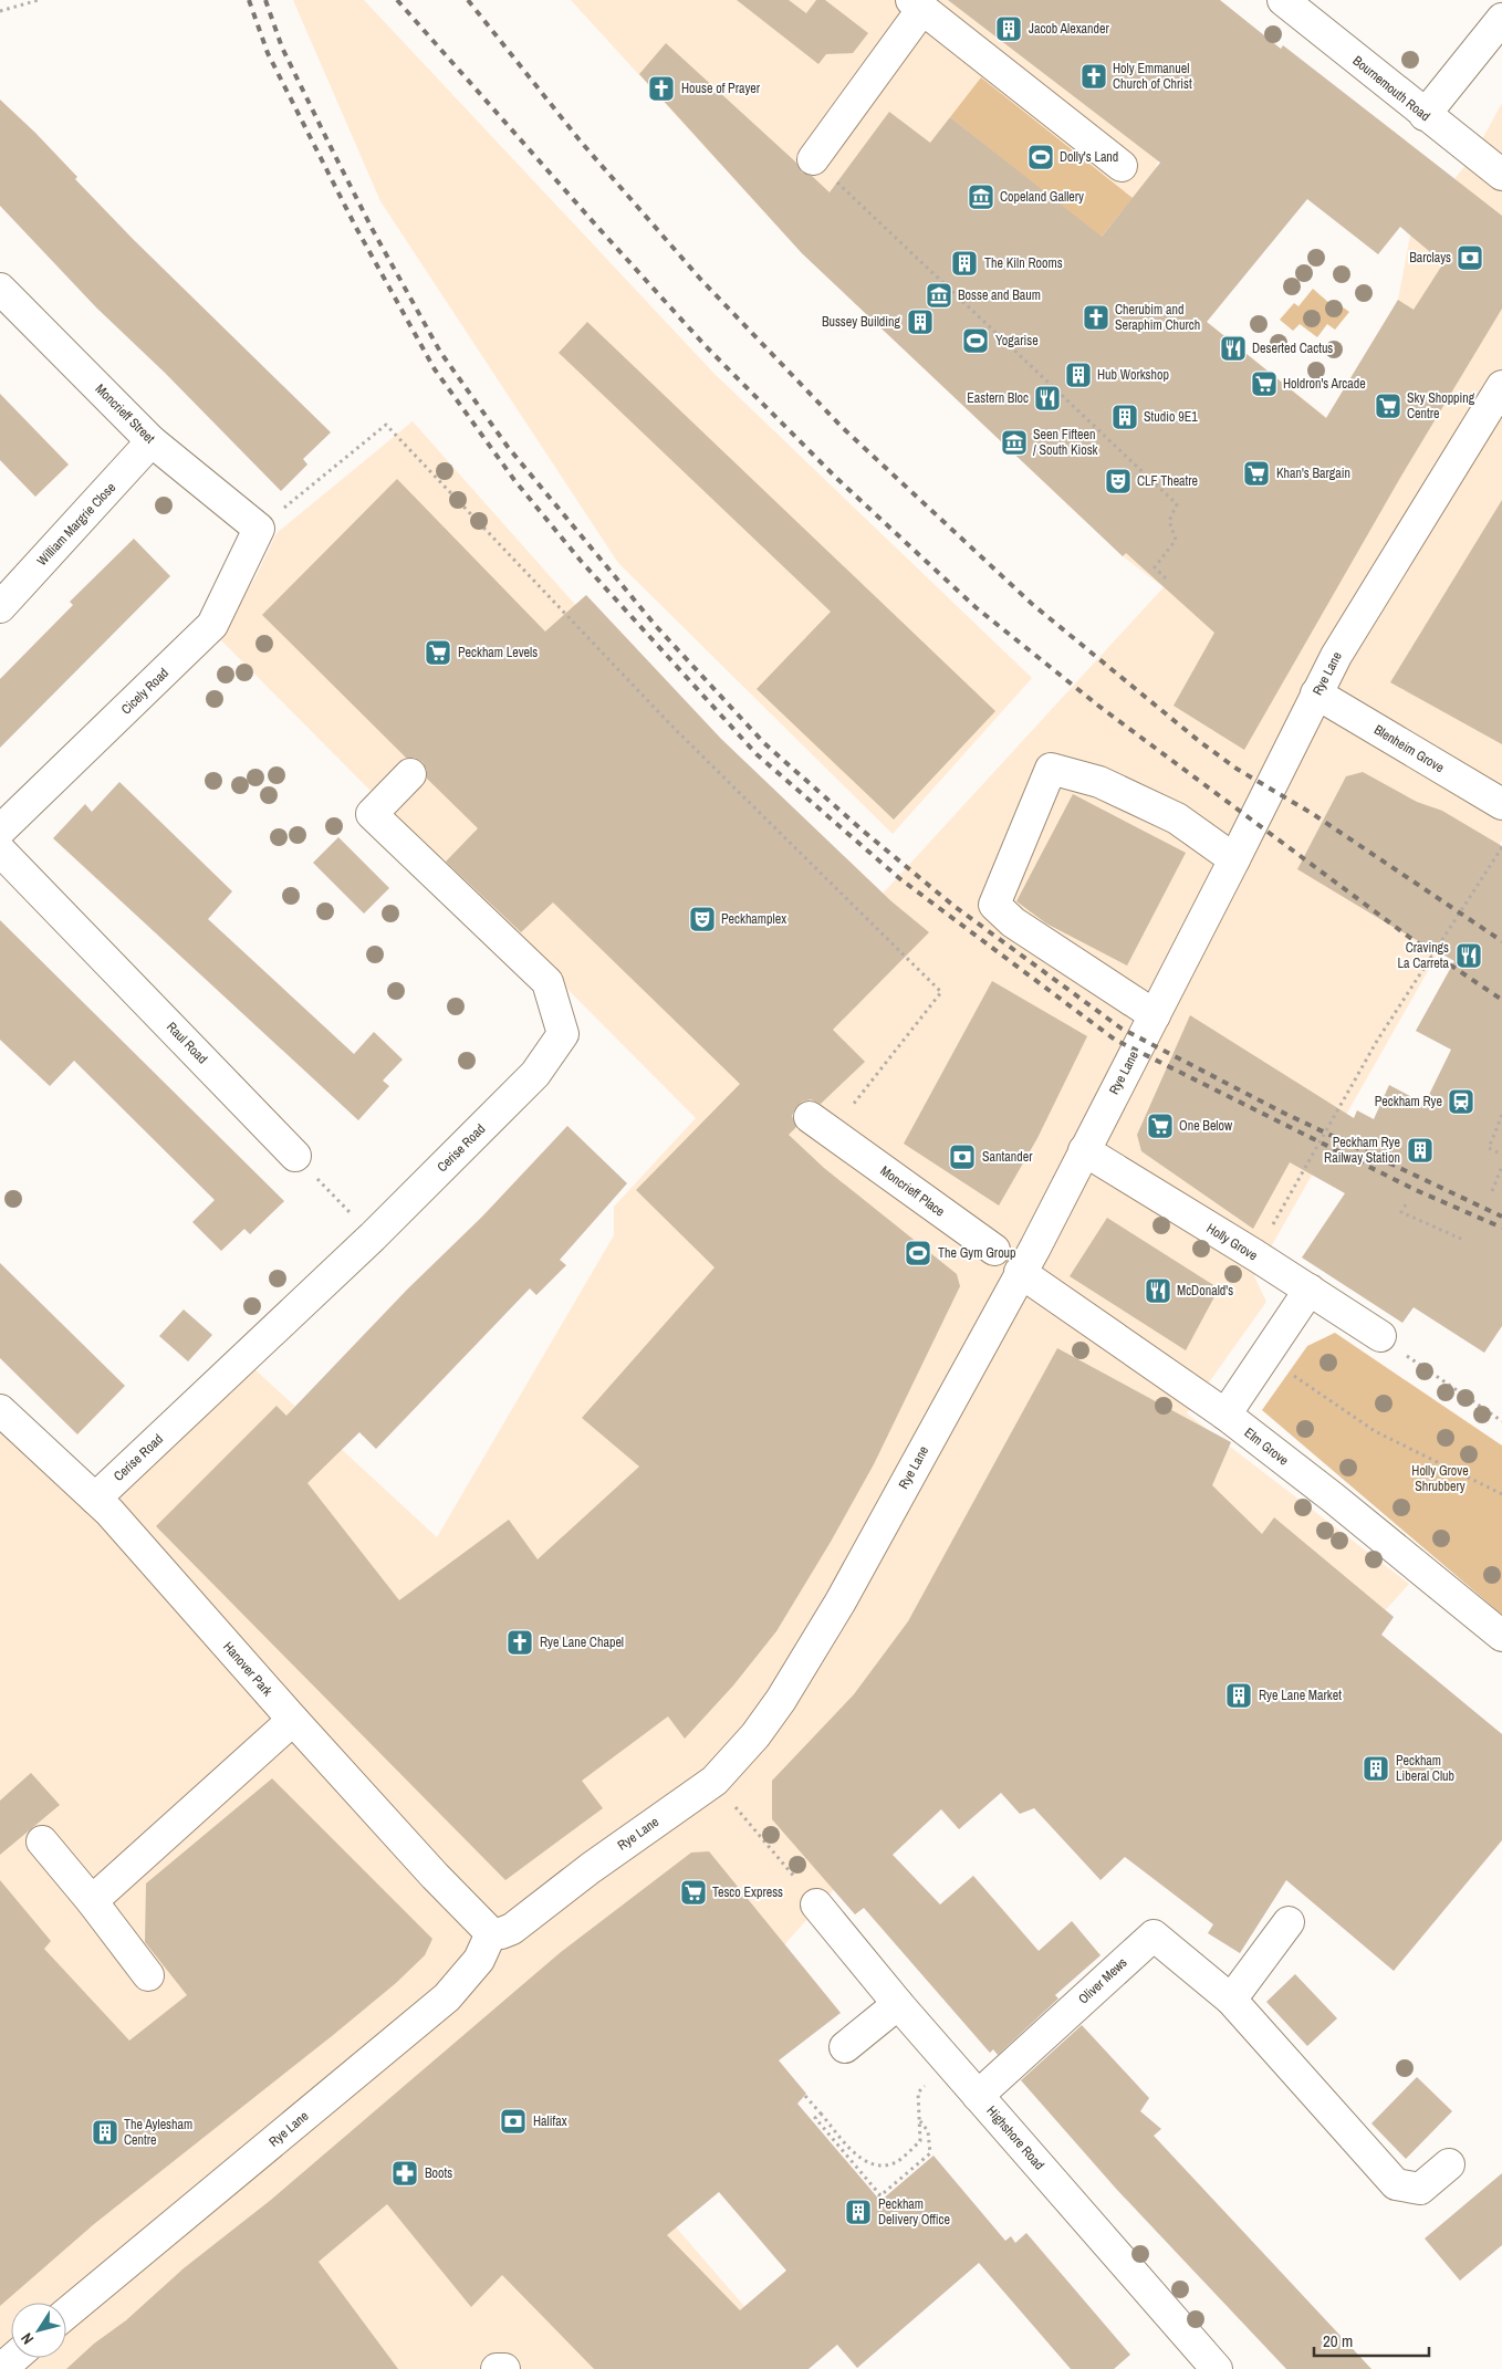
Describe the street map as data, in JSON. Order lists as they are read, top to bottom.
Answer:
{
  "streets": {
    "street": [
      "Bournemouth Road",
      "Moncrieff Street",
      "William Margrie Close",
      "Rye Lane",
      "Cicely Road",
      "Blenheim Grove",
      "Raul Road",
      "Cerise Road",
      "Moncrieff Place",
      "Holly Grove",
      "Elm Grove",
      "Hanover Park",
      "Oliver Mews",
      "Highshore Road"
    ]
  },
  "crossings": [
    ["Moncrieff Street", "William Margrie Close"],
    ["Moncrieff Street", "Cicely Road"],
    ["Rye Lane", "Blenheim Grove"],
    ["Rye Lane", "Holly Grove"],
    ["Rye Lane", "Elm Grove"],
    ["Rye Lane", "Hanover Park"],
    ["Cerise Road", "Hanover Park"],
    ["Oliver Mews", "Highshore Road"]
  ],
  "parks": ["Holly Grove Shrubbery"],
  "places": {
    "building": [
      "Jacob Alexander",
      "The Kiln Rooms",
      "Bussey Building",
      "Hub Workshop",
      "Studio 9E1",
      "Peckham Rye Railway Station",
      "Rye Lane Market",
      "Peckham Liberal Club",
      "The Aylesham Centre",
      "Peckham Delivery Office"
    ],
    "church": [
      "Holy Emmanuel Church of Christ",
      "House of Prayer",
      "Cherubim and Seraphim Church",
      "Rye Lane Chapel"
    ],
    "sports": ["Dolly's Land", "Yogarise", "The Gym Group"],
    "museum": ["Copeland Gallery", "Bosse and Baum", "Seen Fifteen / South Kiosk"],
    "bank": ["Barclays", "Santander", "Halifax"],
    "restaurant": [
      "Deserted Cactus",
      "Eastern Bloc",
      "Cravings La Carreta",
      "McDonald's"
    ],
    "supermarket": [
      "Holdron's Arcade",
      "Sky Shopping Centre",
      "Khan's Bargain",
      "Peckham Levels",
      "One Below",
      "Tesco Express"
    ],
    "theatre": ["CLF Theatre", "Peckhamplex"],
    "station": ["Peckham Rye"],
    "pharmacy": ["Boots"]
  },
  "scale_bar": "20 m",
  "north": "bottom left"
}
